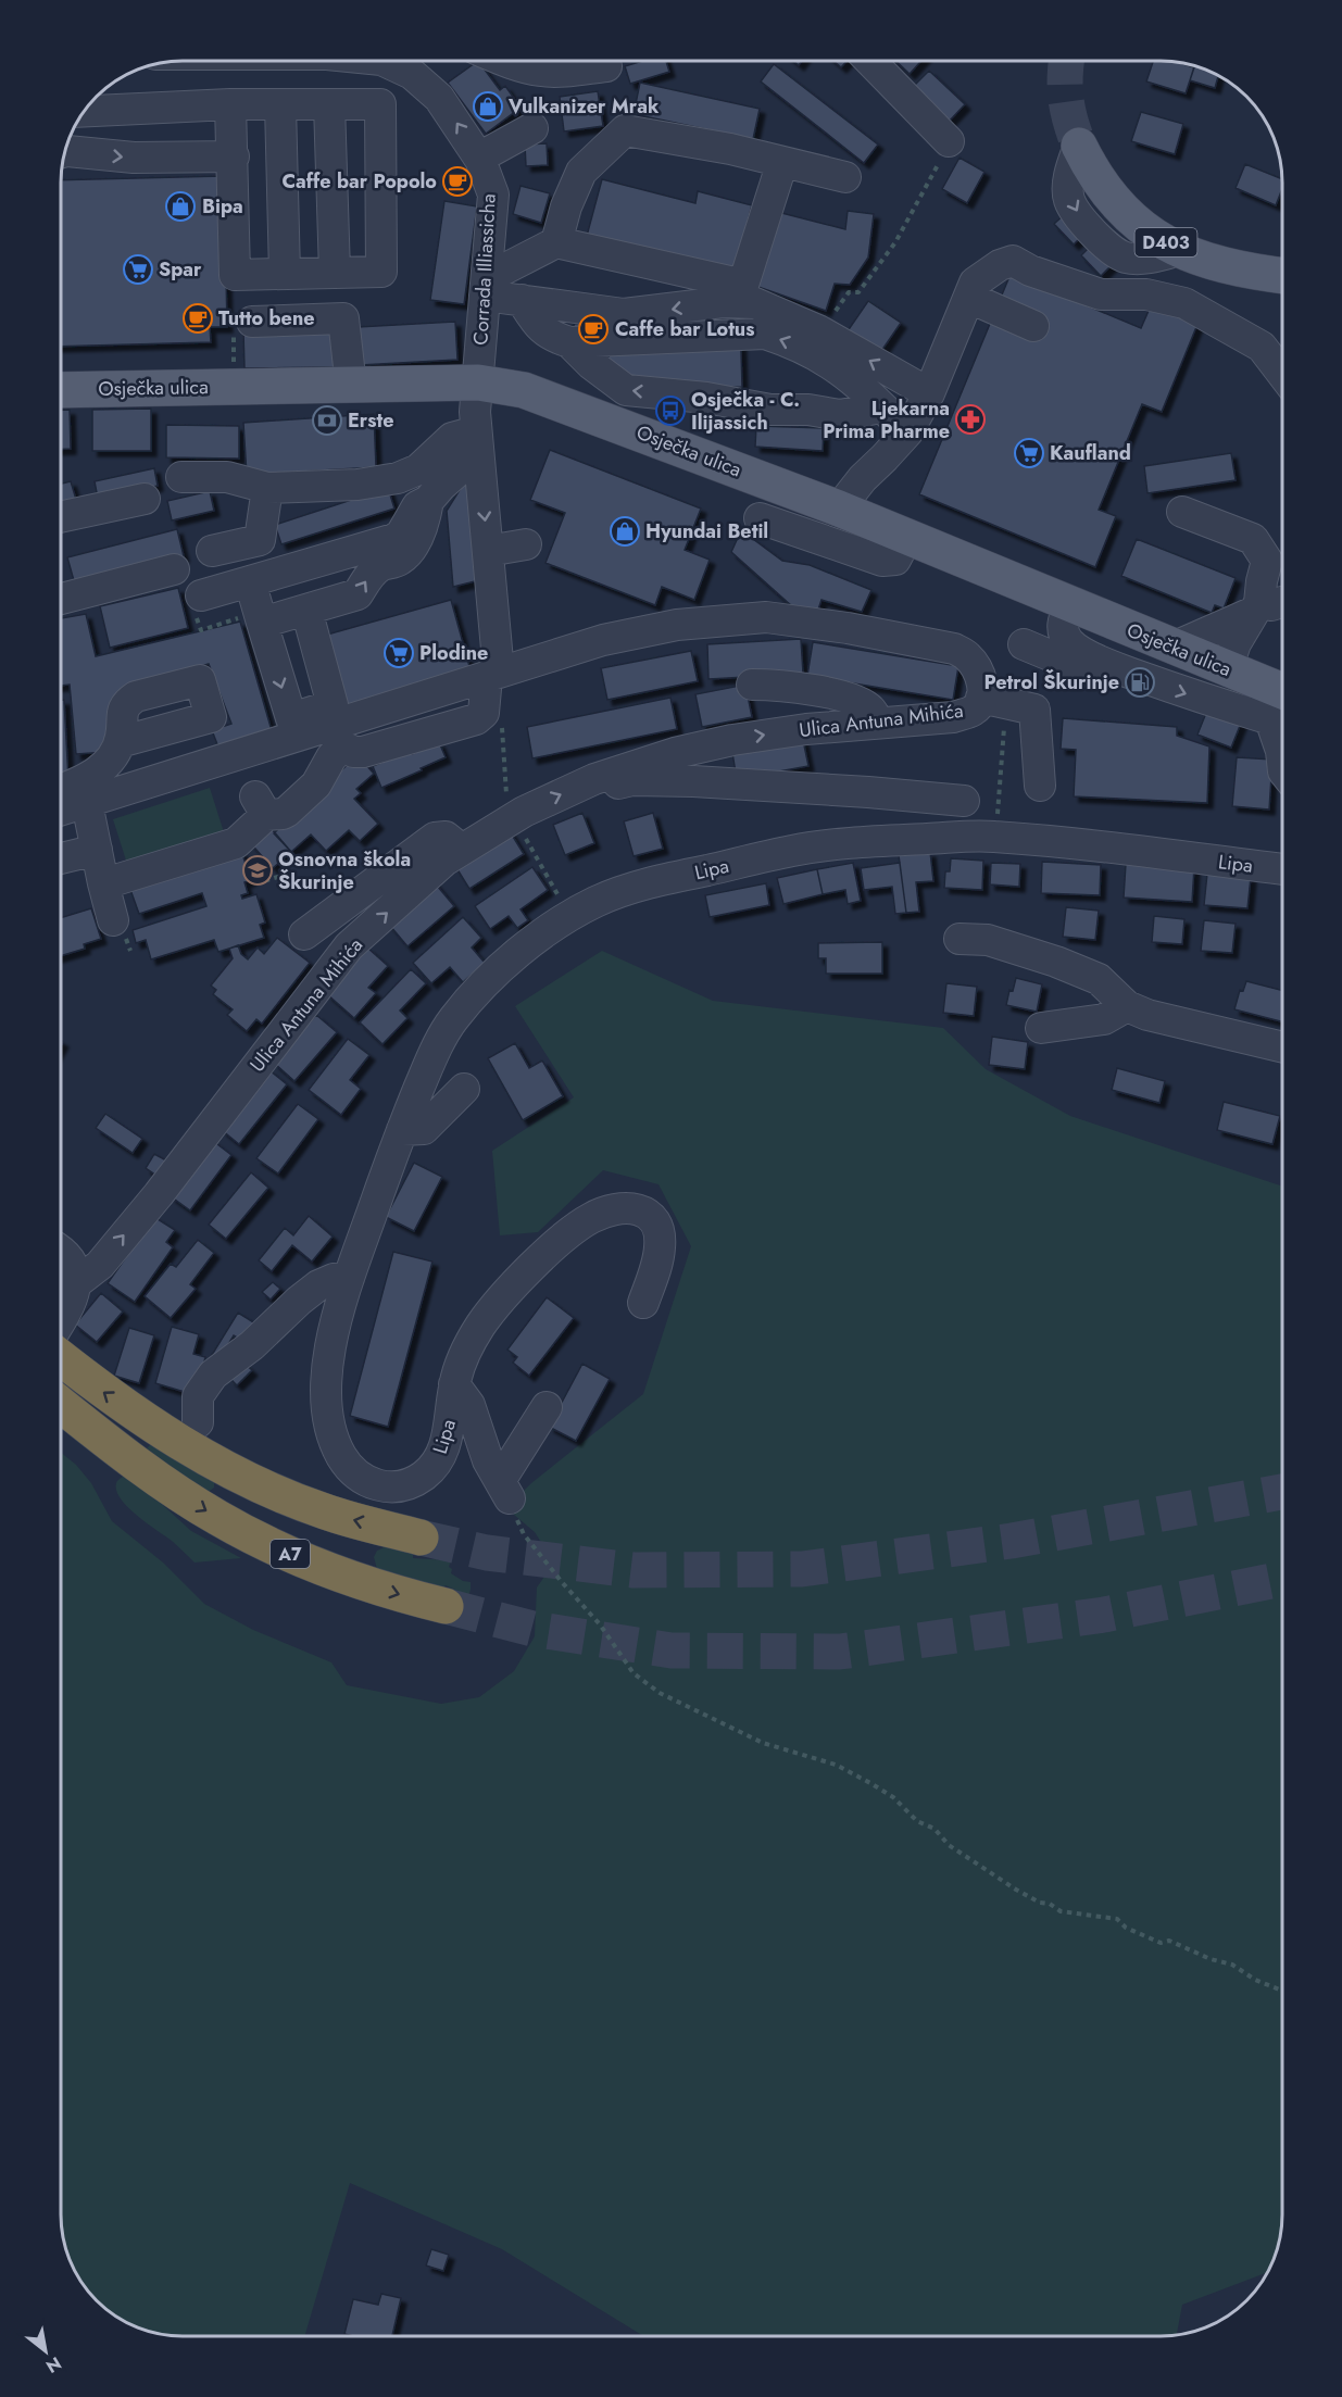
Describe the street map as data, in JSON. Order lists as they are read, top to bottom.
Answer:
{
  "streets": {
    "highway": ["A7"],
    "main road": ["D403", "Osječka ulica"],
    "street": ["Corrada Illiassicha", "Ulica Antuna Mihića", "Lipa"]
  },
  "crossings": [
    ["Corrada Illiassicha", "Osječka ulica"],
    ["Corrada Illiassicha", "Ulica Antuna Mihića"]
  ],
  "places": {
    "shop": ["Vulkanizer Mrak", "Bipa", "Hyundai Betil"],
    "cafe": ["Caffe bar Popolo", "Tutto bene", "Caffe bar Lotus"],
    "supermarket": ["Spar", "Kaufland", "Plodine"],
    "bus stop": ["Osječka - C. Ilijassich"],
    "pharmacy": ["Ljekarna Prima Pharme"],
    "bank": ["Erste"],
    "fuel station": ["Petrol Škurinje"],
    "school or university": ["Osnovna škola Škurinje"]
  },
  "north": "bottom right"
}
